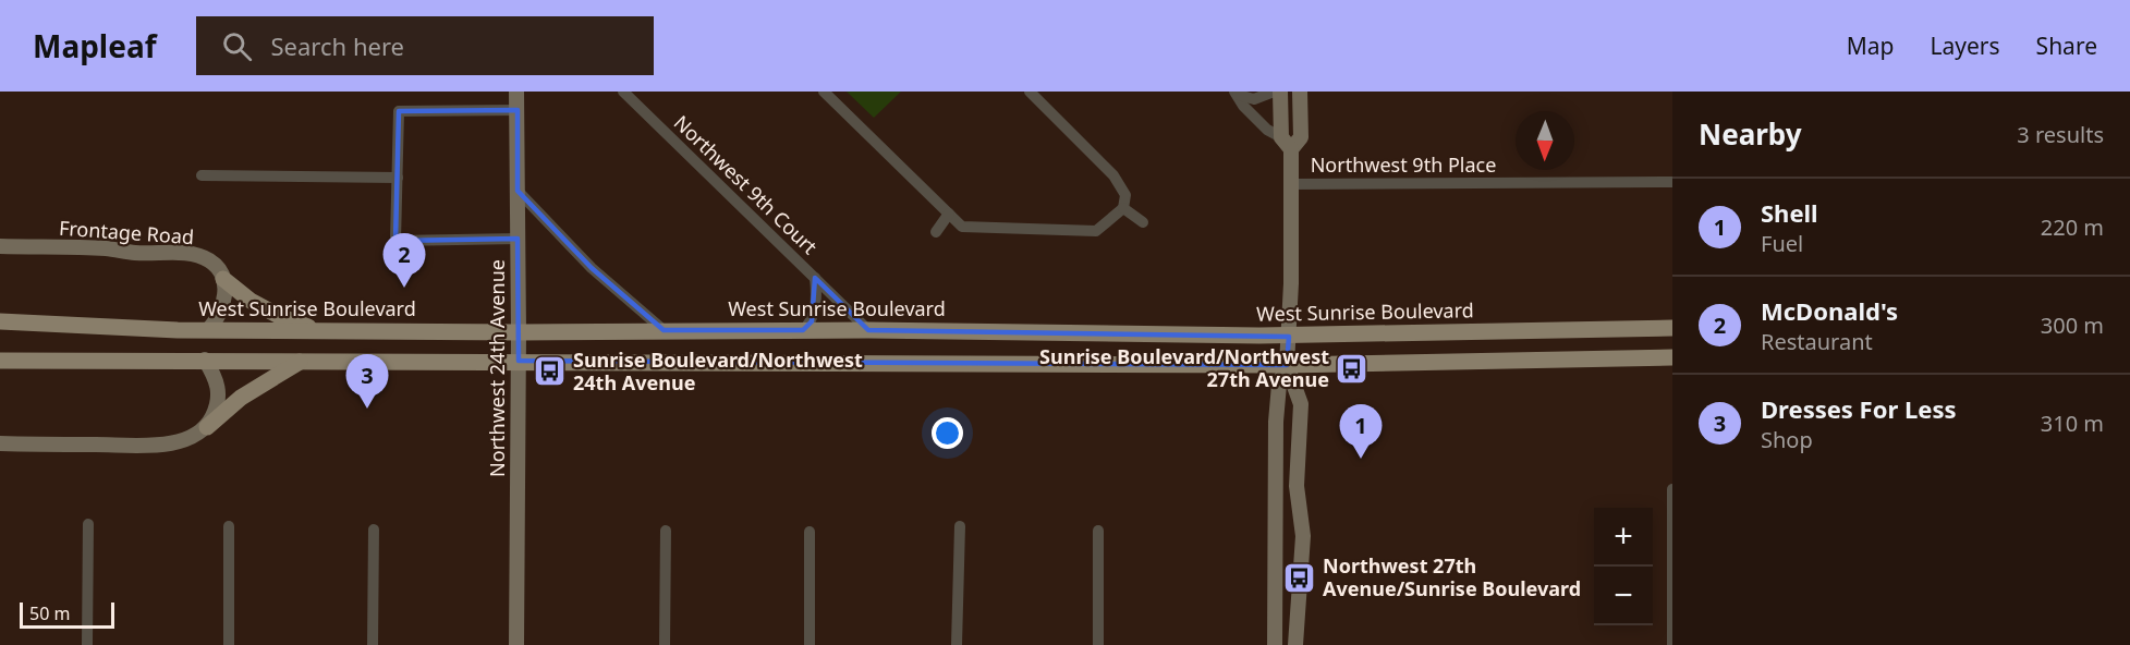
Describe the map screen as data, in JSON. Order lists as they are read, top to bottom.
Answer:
{
  "streets": {
    "main road": ["West Sunrise Boulevard"],
    "street": [
      "Northwest 9th Place",
      "Northwest 9th Court",
      "Frontage Road",
      "Northwest 24th Avenue"
    ]
  },
  "crossings": [
    ["Northwest 9th Court", "West Sunrise Boulevard"],
    ["West Sunrise Boulevard", "Northwest 24th Avenue"]
  ],
  "places": {
    "bus stop": ["Sunrise Boulevard/Northwest 27th Avenue", "Sunrise Boulevard/Northwest 24th Avenue", "Northwest 27th Avenue/Sunrise Boulevard"]
  },
  "scale_bar": "50 m",
  "north": "bottom",
  "page": {
    "header": "Mapleaf",
    "search": "Search here",
    "nav": ["Map", "Layers", "Share"],
    "heading": ["Nearby", "3 results"],
    "list": [
      {
        "mark": "1",
        "name": "Shell",
        "note": "Fuel",
        "value": "220 m"
      },
      {
        "mark": "2",
        "name": "McDonald's",
        "note": "Restaurant",
        "value": "300 m"
      },
      {
        "mark": "3",
        "name": "Dresses For Less",
        "note": "Shop",
        "value": "310 m"
      }
    ],
    "pins": ["2", "3", "1"],
    "map_buttons": ["+", "−"],
    "scale": "50 m"
  }
}
